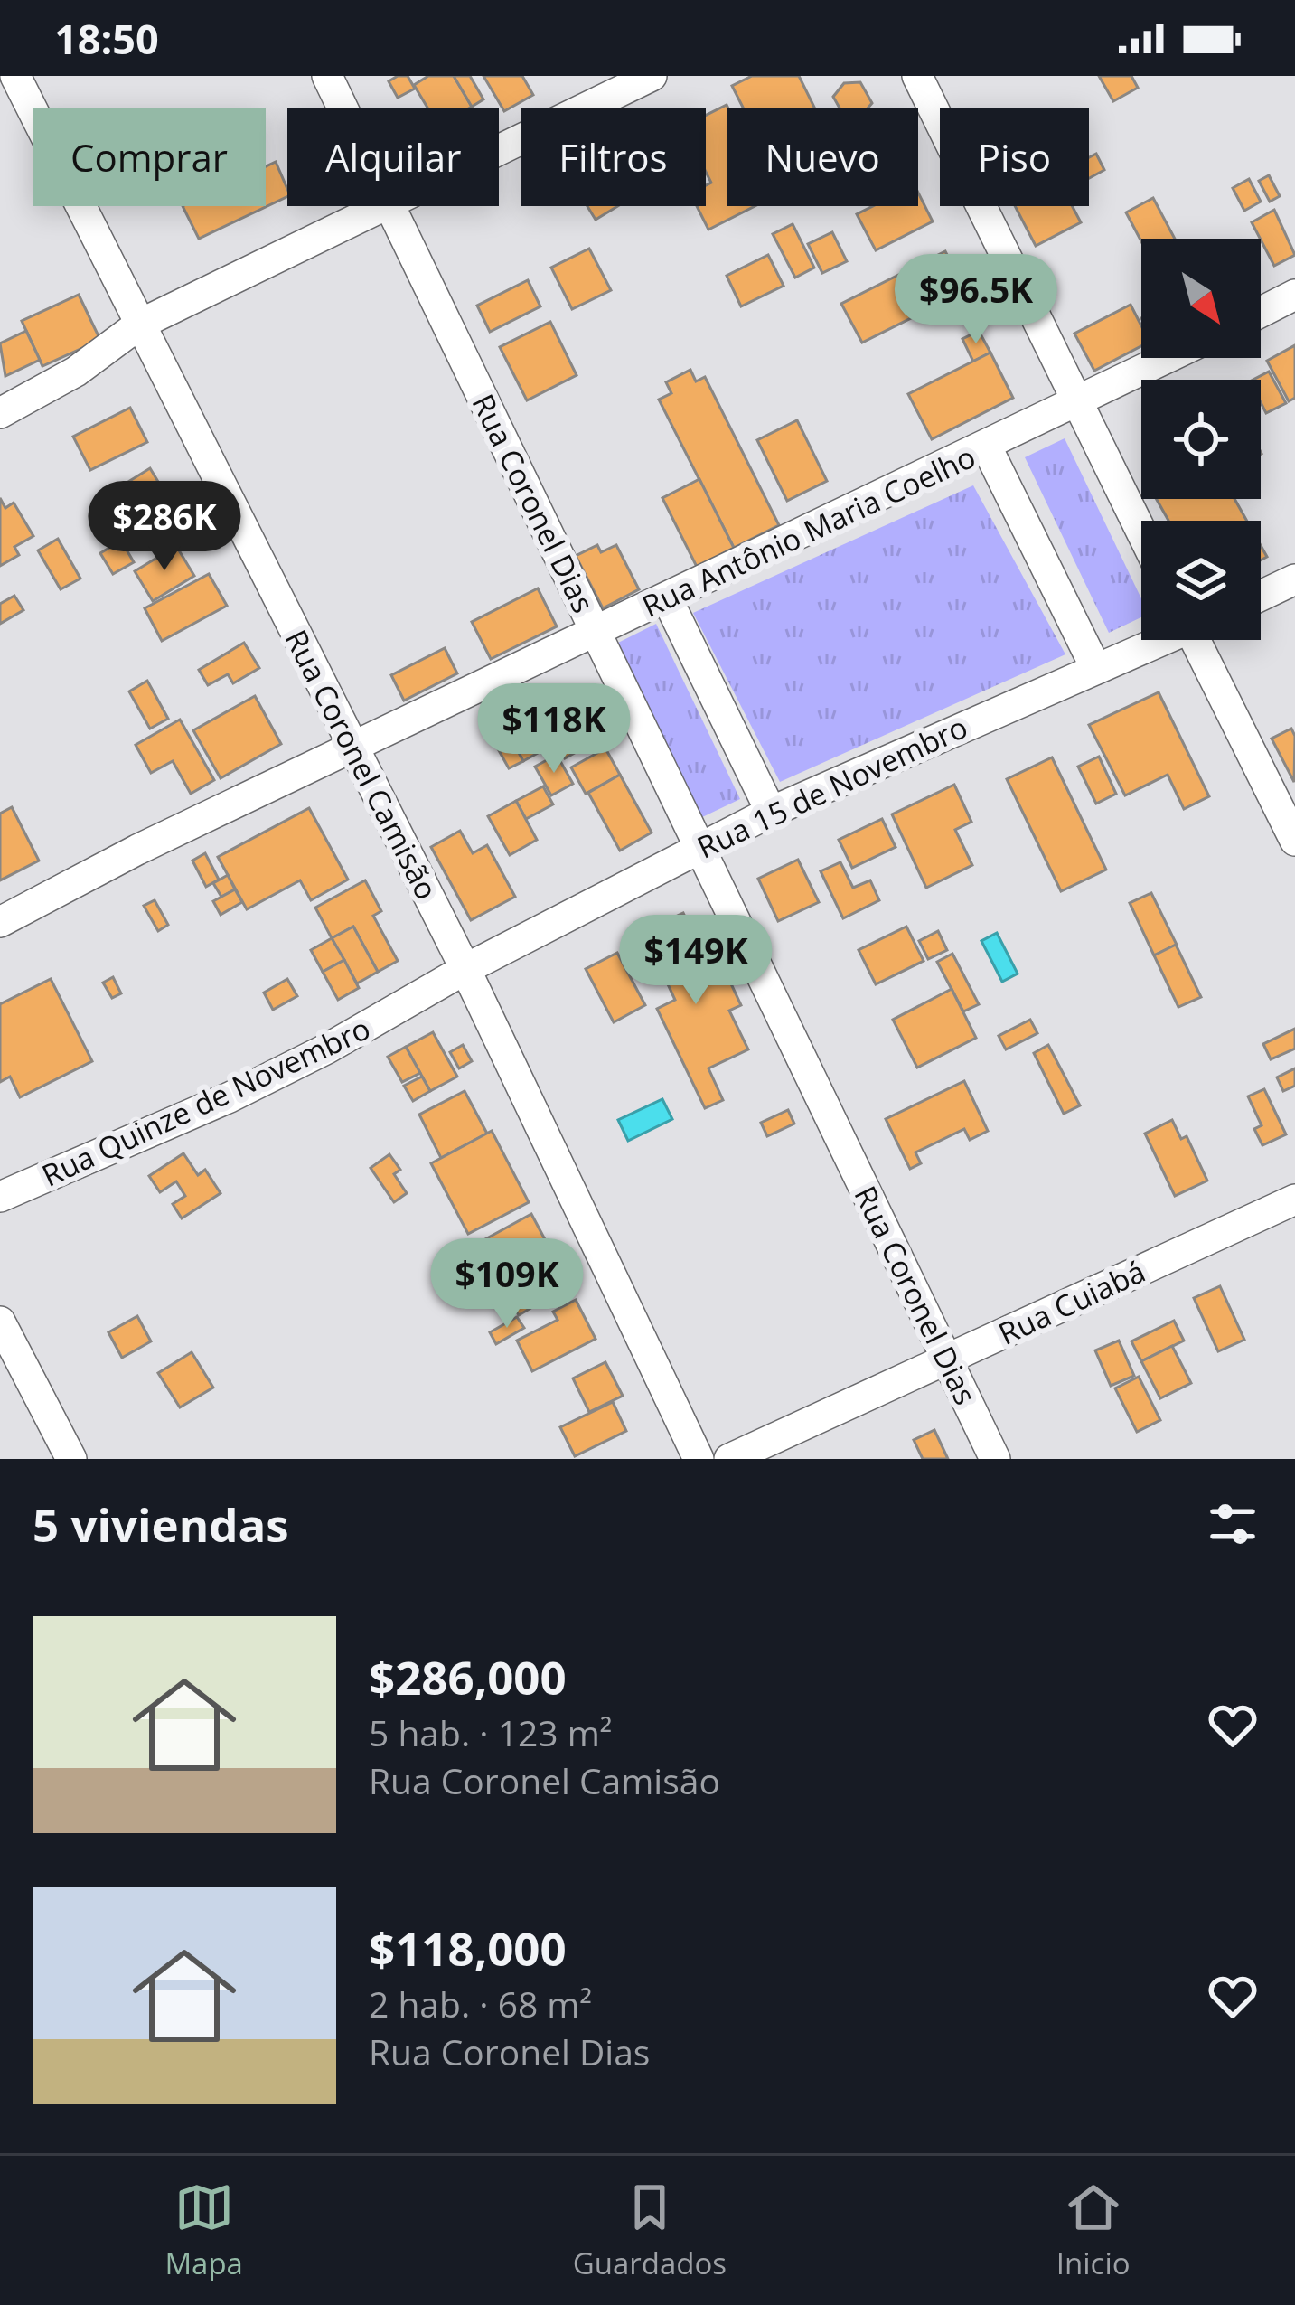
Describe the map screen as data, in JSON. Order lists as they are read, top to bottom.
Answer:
{
  "streets": {
    "street": [
      "Rua Coronel Dias",
      "Rua Antônio Maria Coelho",
      "Rua Coronel Camisão",
      "Rua 15 de Novembro",
      "Rua Quinze de Novembro",
      "Rua Cuiabá"
    ]
  },
  "crossings": [
    ["Rua Coronel Dias", "Rua Antônio Maria Coelho"],
    ["Rua Coronel Dias", "Rua 15 de Novembro"],
    ["Rua Coronel Dias", "Rua Cuiabá"],
    ["Rua Antônio Maria Coelho", "Rua Coronel Camisão"],
    ["Rua Coronel Camisão", "Rua 15 de Novembro"],
    ["Rua Coronel Camisão", "Rua Quinze de Novembro"],
    ["Rua 15 de Novembro", "Rua Quinze de Novembro"]
  ],
  "north": "bottom right",
  "page": {
    "status": "18:50",
    "chip": [
      "Comprar",
      "Alquilar",
      "Filtros",
      "Nuevo",
      "Piso"
    ],
    "price": [
      "$96.5K",
      "$286K",
      "$118K",
      "$149K",
      "$109K"
    ],
    "heading": "5 viviendas",
    "list": [
      {
        "name": "$286,000",
        "note": "5 hab. · 123 m² · Rua Coronel Camisão"
      },
      {
        "name": "$118,000",
        "note": "2 hab. · 68 m² · Rua Coronel Dias"
      }
    ],
    "tabs": ["Mapa", "Guardados", "Inicio"]
  }
}
